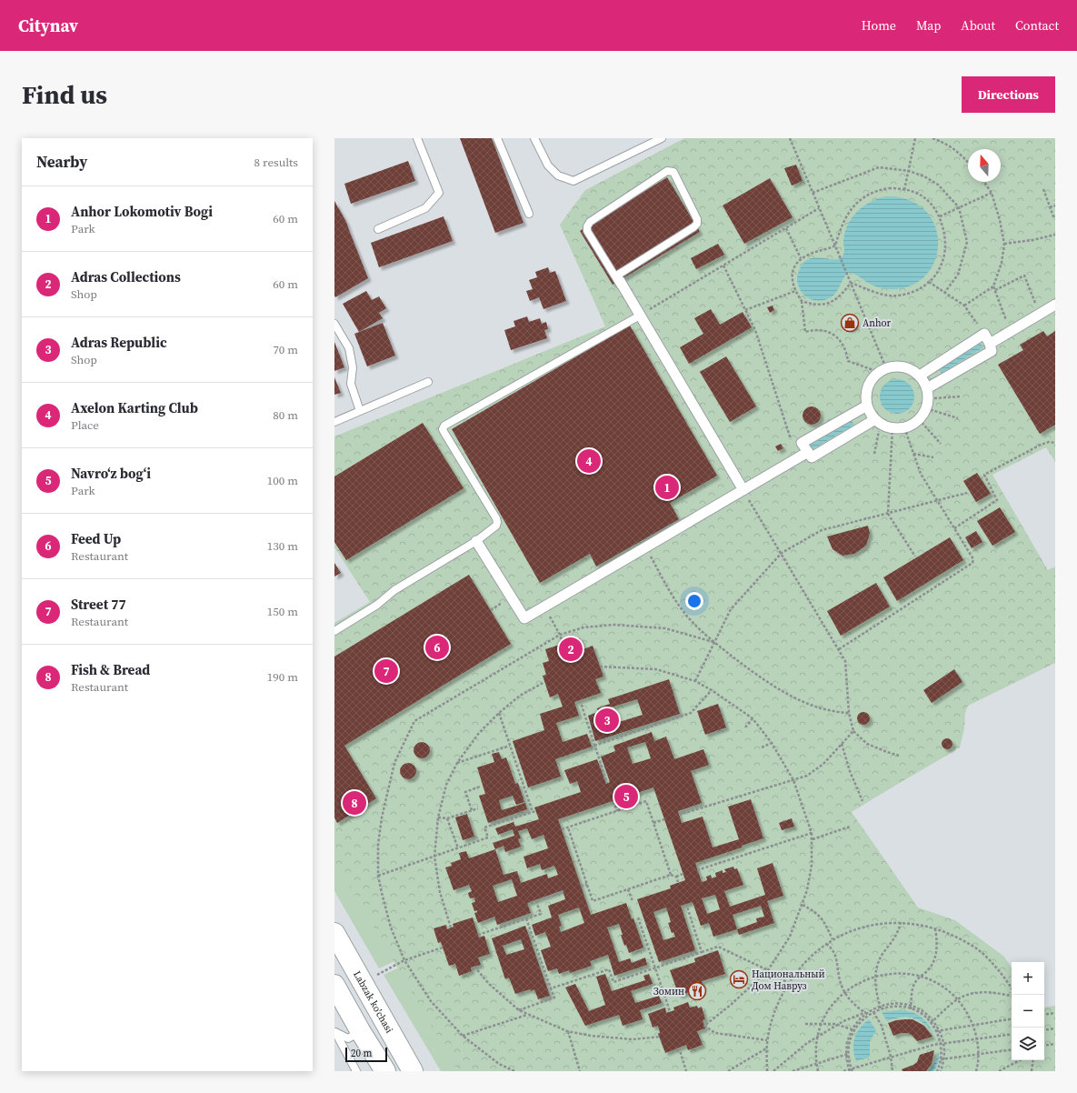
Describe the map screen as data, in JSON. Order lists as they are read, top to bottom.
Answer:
{
  "streets": {
    "main road": ["Labzak ko'chasi"]
  },
  "places": {
    "shop": ["Anhor"],
    "hotel": ["Национальный Дом Навруз"],
    "restaurant": ["Зомин"]
  },
  "scale_bar": "20 m",
  "north": "top",
  "page": {
    "header": "Citynav",
    "nav": [
      "Home",
      "Map",
      "About",
      "Contact"
    ],
    "buttons": "Directions",
    "title": "Find us",
    "heading": ["Nearby", "8 results"],
    "list": [
      {
        "mark": "1",
        "name": "Anhor Lokomotiv Bogi",
        "note": "Park",
        "value": "60 m"
      },
      {
        "mark": "2",
        "name": "Adras Collections",
        "note": "Shop",
        "value": "60 m"
      },
      {
        "mark": "3",
        "name": "Adras Republic",
        "note": "Shop",
        "value": "70 m"
      },
      {
        "mark": "4",
        "name": "Axelon Karting Club",
        "note": "Place",
        "value": "80 m"
      },
      {
        "mark": "5",
        "name": "Navroʻz bogʻi",
        "note": "Park",
        "value": "100 m"
      },
      {
        "mark": "6",
        "name": "Feed Up",
        "note": "Restaurant",
        "value": "130 m"
      },
      {
        "mark": "7",
        "name": "Street 77",
        "note": "Restaurant",
        "value": "150 m"
      },
      {
        "mark": "8",
        "name": "Fish & Bread",
        "note": "Restaurant",
        "value": "190 m"
      }
    ],
    "pins": [
      "4",
      "1",
      "6",
      "2",
      "7",
      "3",
      "5",
      "8"
    ],
    "map_buttons": ["+", "−"],
    "scale": "20 m"
  }
}
